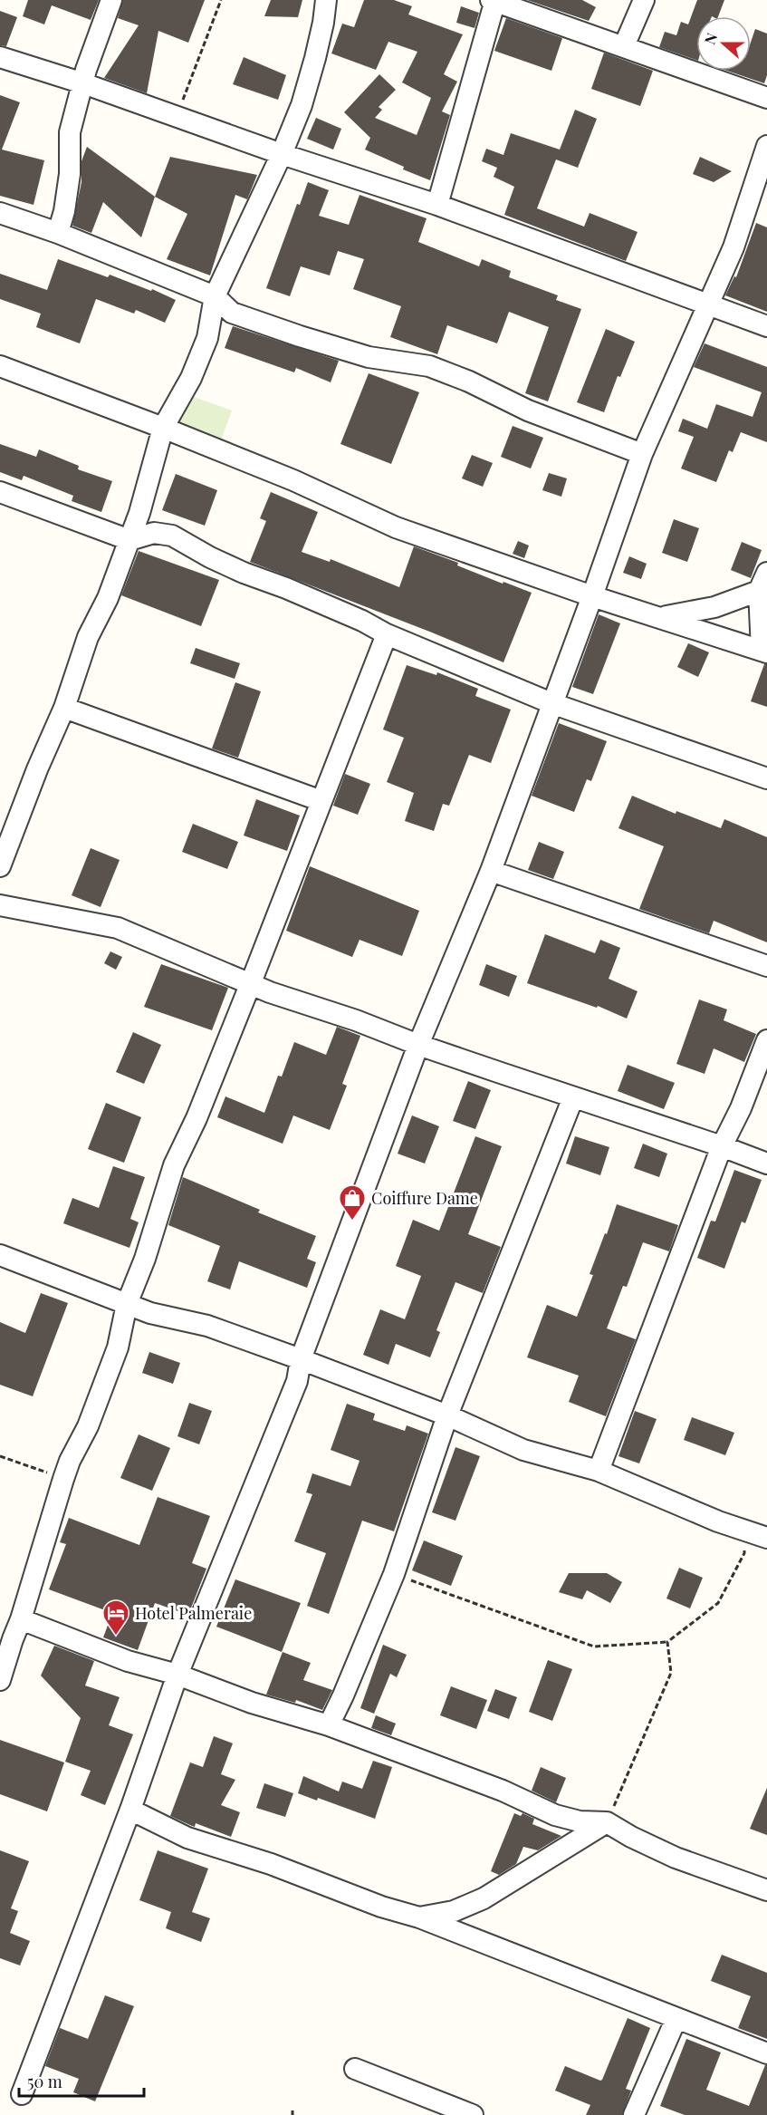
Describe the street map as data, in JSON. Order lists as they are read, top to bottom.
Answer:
{
  "places": {
    "shop": ["Coiffure Dame"],
    "hotel": ["Hotel Palmeraie"]
  },
  "scale_bar": "50 m",
  "north": "left"
}
